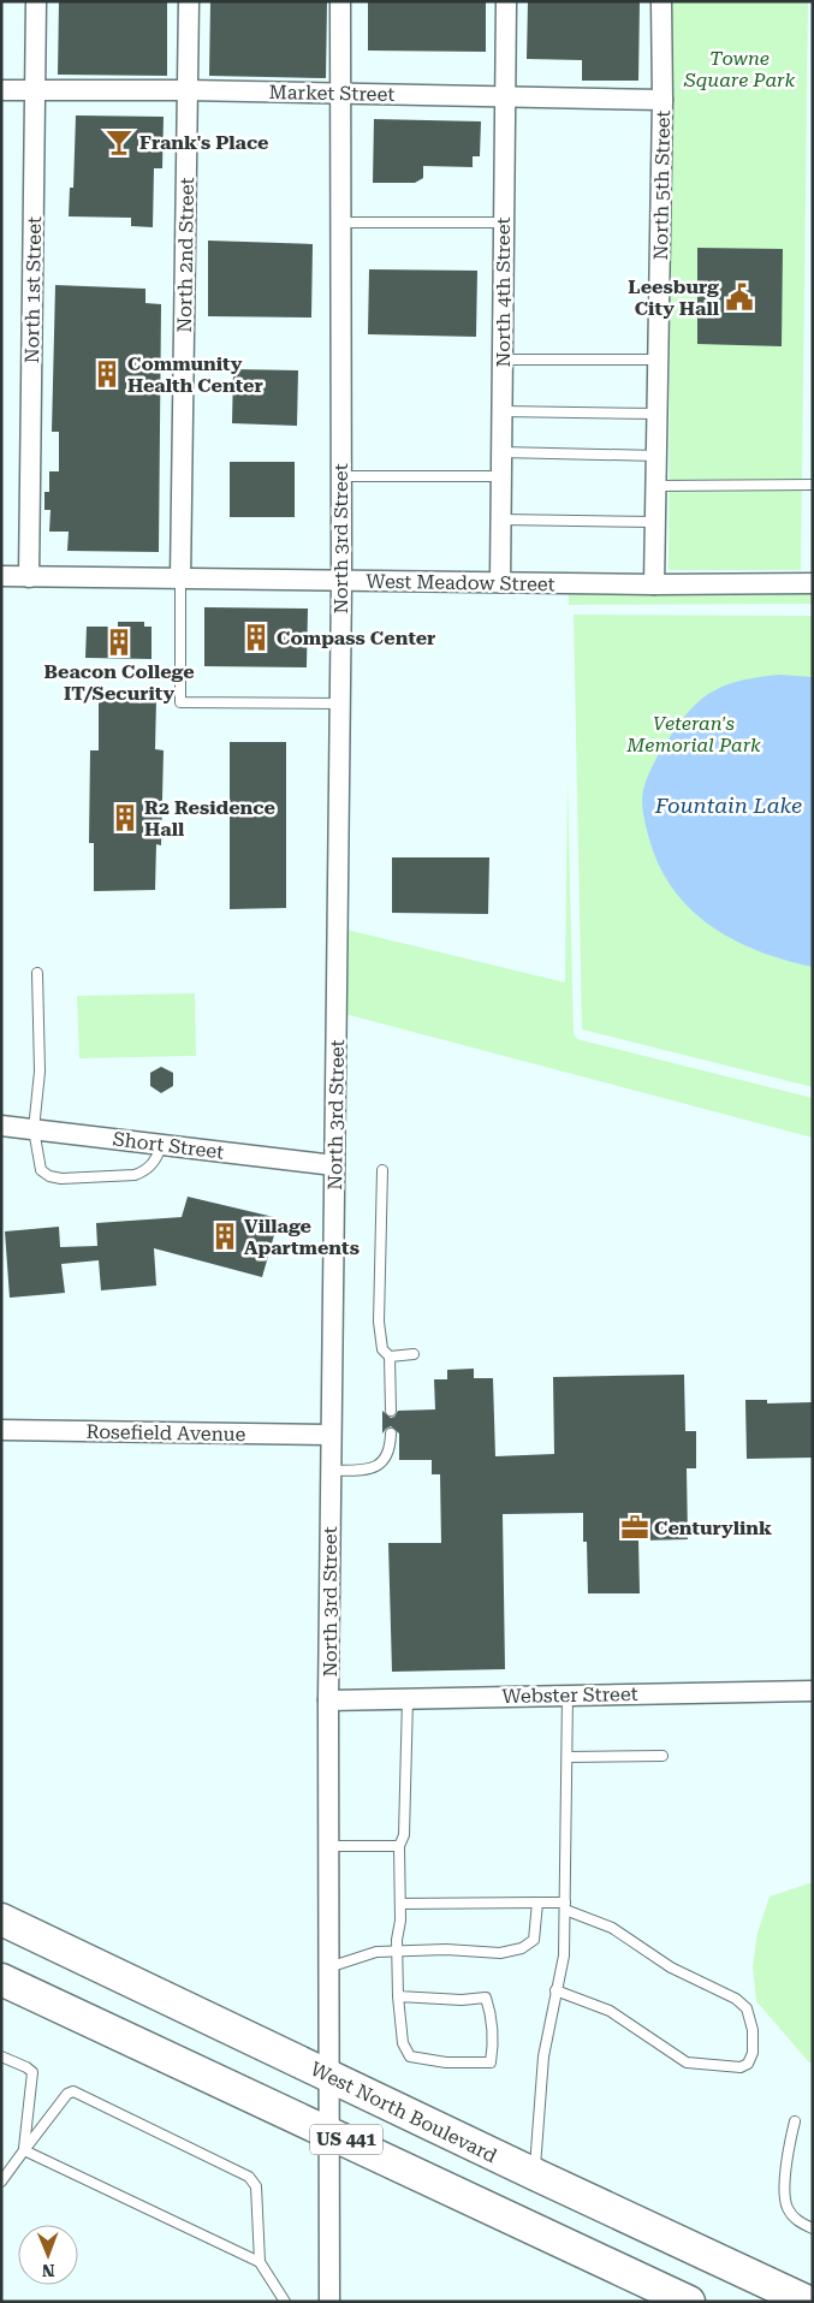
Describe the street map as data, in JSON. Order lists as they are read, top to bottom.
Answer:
{
  "streets": {
    "main road": ["West North Boulevard", "US 441"],
    "street": [
      "Market Street",
      "North 5th Street",
      "North 2nd Street",
      "North 1st Street",
      "North 4th Street",
      "North 3rd Street",
      "West Meadow Street",
      "Short Street",
      "Rosefield Avenue",
      "Webster Street"
    ]
  },
  "crossings": [
    ["Market Street", "North 5th Street"],
    ["Market Street", "North 2nd Street"],
    ["Market Street", "North 1st Street"],
    ["Market Street", "North 4th Street"],
    ["Market Street", "North 3rd Street"],
    ["North 5th Street", "West Meadow Street"],
    ["North 2nd Street", "West Meadow Street"],
    ["North 1st Street", "West Meadow Street"],
    ["North 4th Street", "West Meadow Street"],
    ["North 3rd Street", "West Meadow Street"],
    ["North 3rd Street", "Short Street"],
    ["North 3rd Street", "Rosefield Avenue"],
    ["North 3rd Street", "Webster Street"],
    ["North 3rd Street", "West North Boulevard"],
    ["North 3rd Street", "US 441"]
  ],
  "water": ["Fountain Lake"],
  "parks": ["Towne Square Park", "Veteran's Memorial Park"],
  "places": {
    "bar": ["Frank's Place"],
    "public building": ["Leesburg City Hall"],
    "building": [
      "Community Health Center",
      "Compass Center",
      "Beacon College IT/Security",
      "R2 Residence Hall",
      "Village Apartments"
    ],
    "office": ["Centurylink"]
  },
  "north": "bottom"
}
